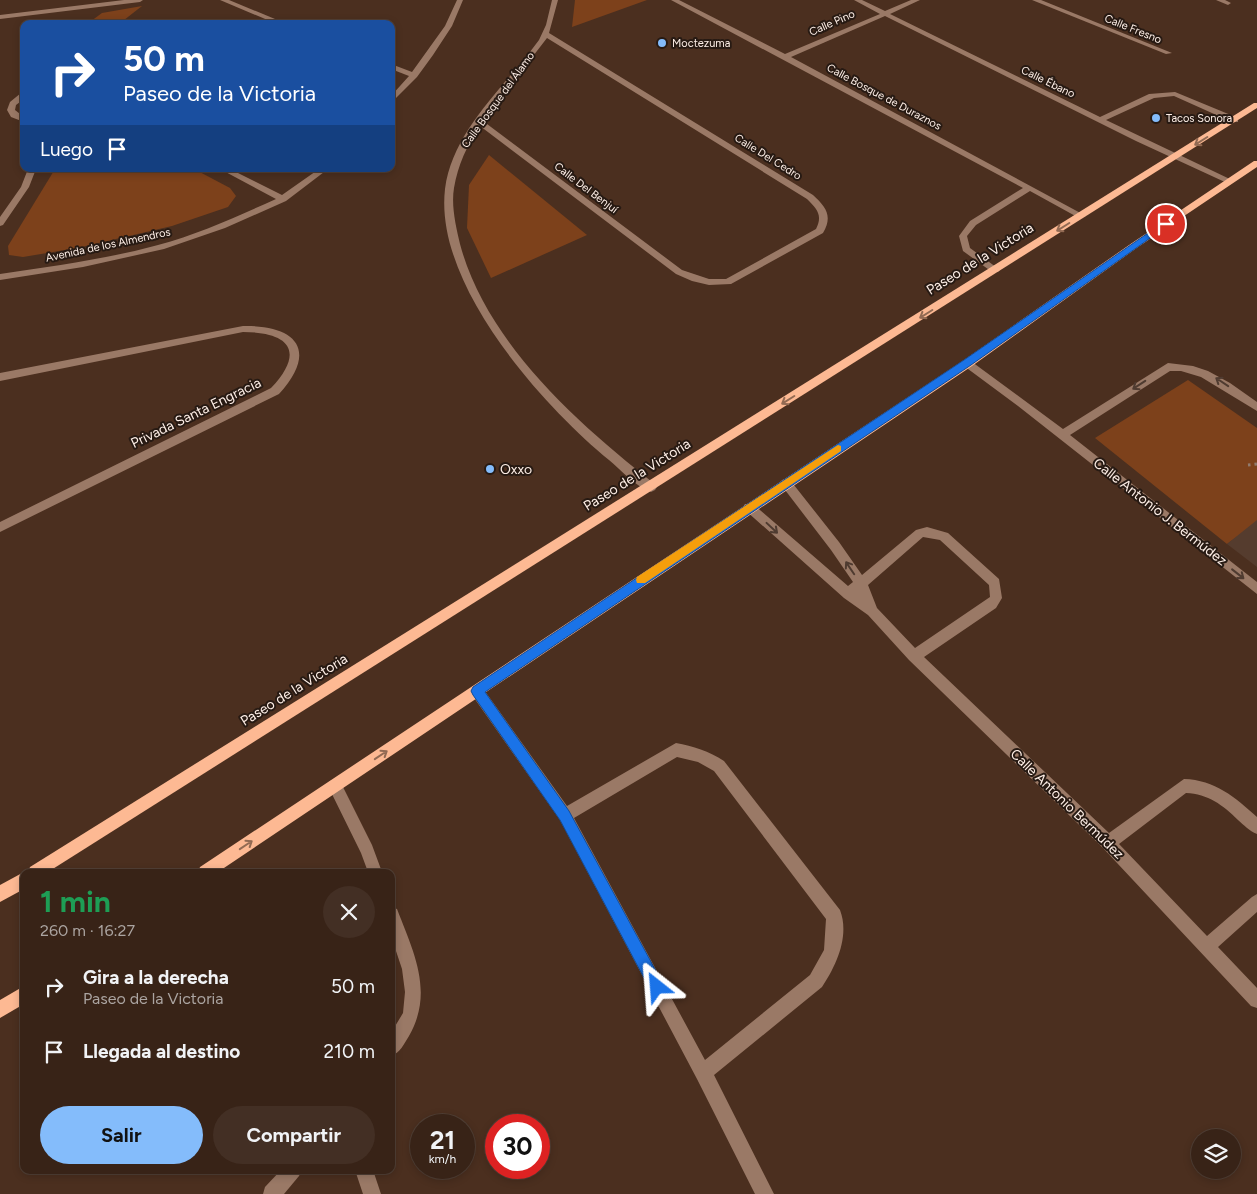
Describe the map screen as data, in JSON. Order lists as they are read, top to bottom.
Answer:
{
  "streets": {
    "main road": ["Paseo de la Victoria"],
    "street": [
      "Calle Pino",
      "Calle Fresno",
      "Calle Ébano",
      "Calle Bosque de Duraznos",
      "Calle Bosque del Álamo",
      "Calle Del Cedro",
      "Calle Del Benjuí",
      "Avenida de los Almendros",
      "Privada Santa Engracia",
      "Calle Antonio J. Bermúdez",
      "Calle Antonio Bermúdez"
    ]
  },
  "crossings": [
    ["Calle Pino", "Calle Ébano"],
    ["Calle Pino", "Calle Bosque de Duraznos"],
    ["Calle Ébano", "Paseo de la Victoria"],
    ["Calle Bosque de Duraznos", "Paseo de la Victoria"],
    ["Calle Bosque del Álamo", "Calle Del Cedro"],
    ["Calle Bosque del Álamo", "Calle Del Benjuí"],
    ["Calle Bosque del Álamo", "Paseo de la Victoria"],
    ["Calle Del Cedro", "Calle Del Benjuí"]
  ],
  "one_way": ["Calle Antonio J. Bermúdez"],
  "places": ["Moctezuma", "Tacos Sonora", "Oxxo"],
  "page": {
    "turn": ["50 m", "Paseo de la Victoria"],
    "then": "Luego",
    "heading": ["1 min", "260 m · 16:27"],
    "list": [
      {
        "name": "Gira a la derecha",
        "note": "Paseo de la Victoria",
        "value": "50 m"
      },
      {
        "name": "Llegada al destino",
        "value": "210 m"
      }
    ],
    "buttons": ["Salir", "Compartir"],
    "speed": "21 km/h",
    "limit": "30"
  }
}
